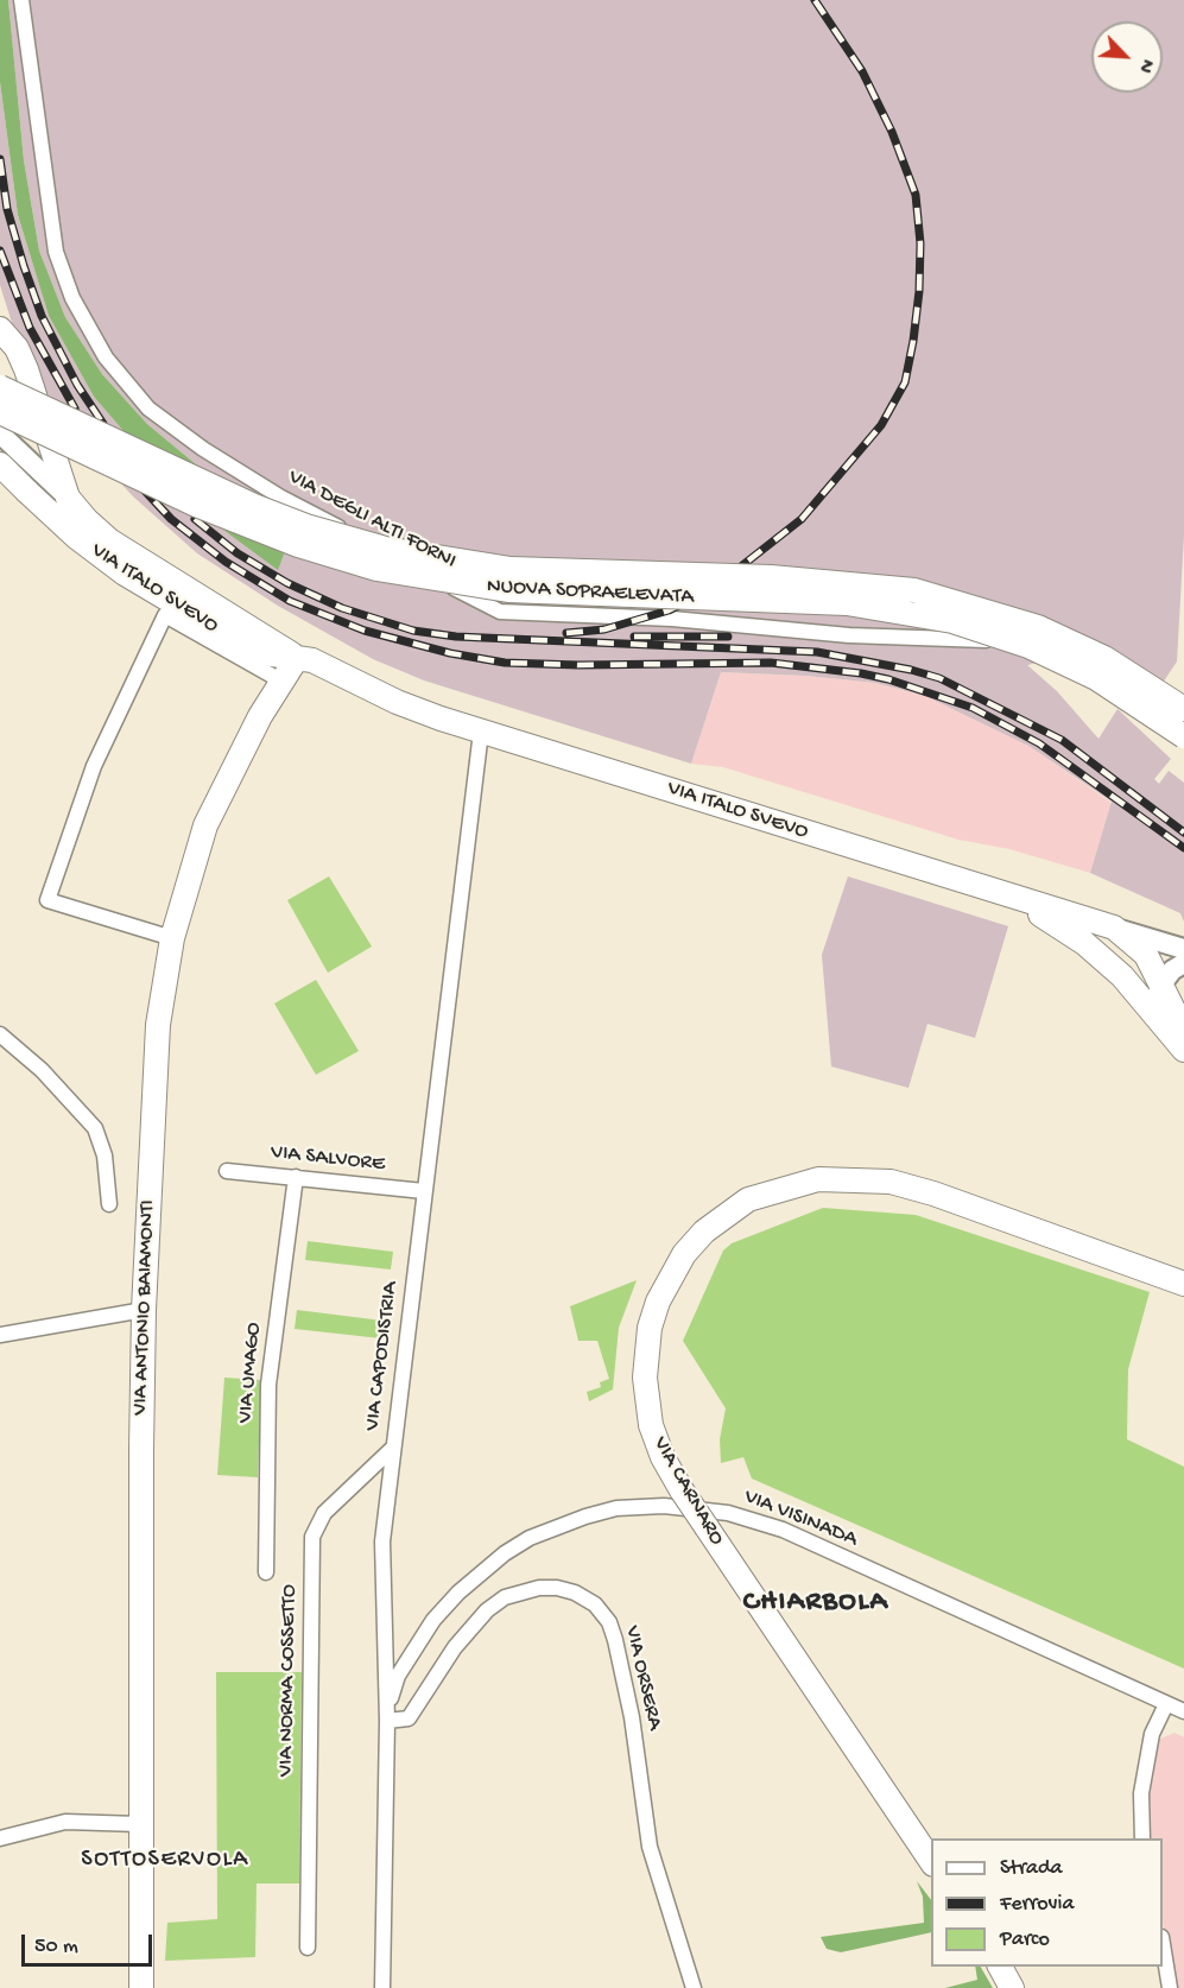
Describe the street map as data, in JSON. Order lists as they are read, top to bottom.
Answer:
{
  "streets": {
    "main road": [
      "VIA ITALO SVEVO",
      "NUOVA SOPRAELEVATA",
      "VIA ANTONIO BAIAMONTI",
      "VIA CARNARO"
    ],
    "street": [
      "VIA DEGLI ALTI FORNI",
      "VIA SALVORE",
      "VIA CAPODISTRIA",
      "VIA UMAGO",
      "VIA VISINADA",
      "VIA ORSERA",
      "VIA NORMA COSSETTO"
    ]
  },
  "crossings": [
    ["VIA ITALO SVEVO", "VIA ANTONIO BAIAMONTI"],
    ["VIA ITALO SVEVO", "VIA CAPODISTRIA"],
    ["VIA SALVORE", "VIA CAPODISTRIA"],
    ["VIA SALVORE", "VIA UMAGO"],
    ["VIA CAPODISTRIA", "VIA VISINADA"],
    ["VIA CAPODISTRIA", "VIA ORSERA"],
    ["VIA CAPODISTRIA", "VIA NORMA COSSETTO"],
    ["VIA VISINADA", "VIA ORSERA"]
  ],
  "districts": ["CHIARBOLA", "SOTTOSERVOLA"],
  "legend": ["Strada", "Ferrovia", "Parco"],
  "scale_bar": "50 m",
  "north": "bottom right"
}
